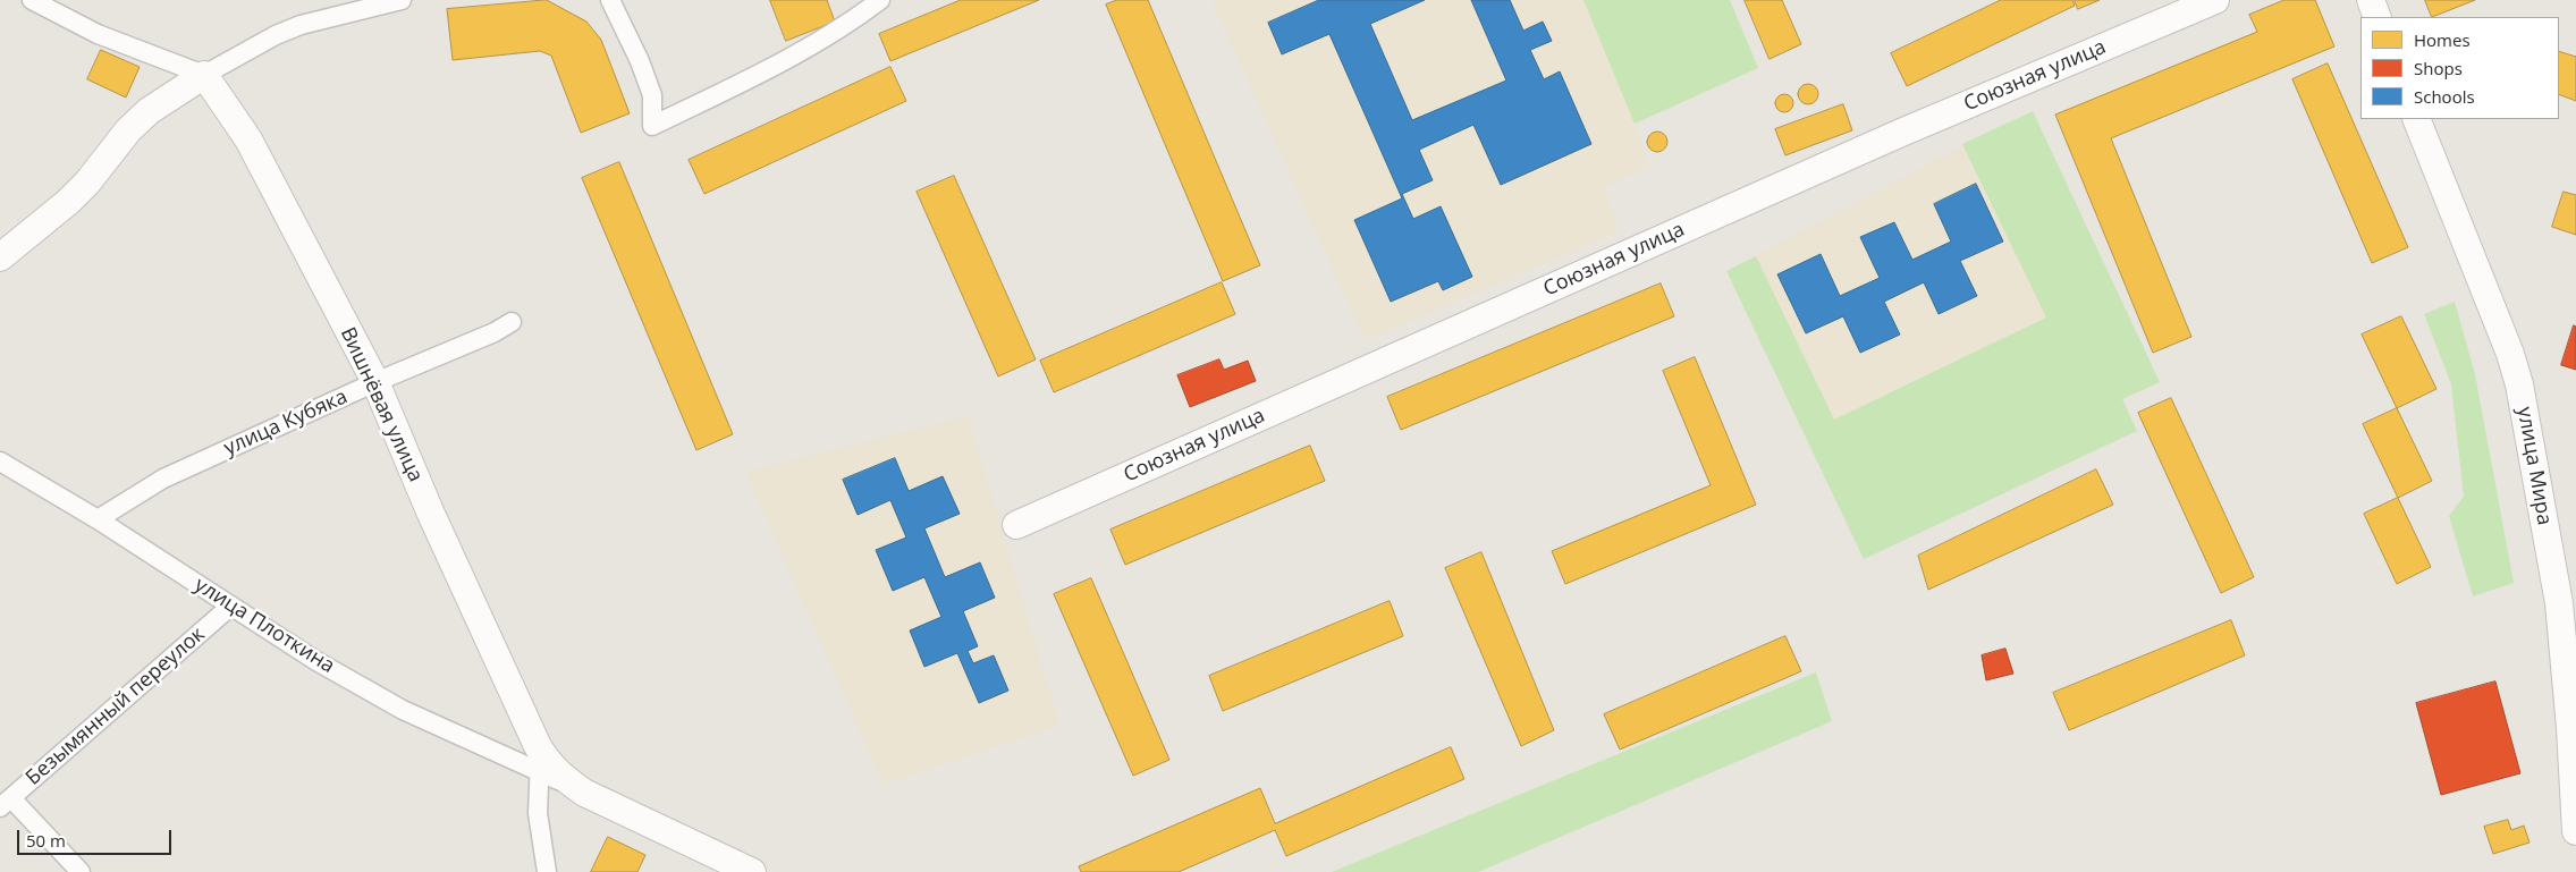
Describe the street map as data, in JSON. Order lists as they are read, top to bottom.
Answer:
{
  "streets": {
    "street": [
      "Союзная улица",
      "Вишнёвая улица",
      "улица Кубяка",
      "улица Мира",
      "улица Плоткина",
      "Безымянный переулок"
    ]
  },
  "crossings": [
    ["Вишнёвая улица", "улица Кубяка"],
    ["Вишнёвая улица", "улица Плоткина"],
    ["улица Кубяка", "улица Плоткина"],
    ["улица Плоткина", "Безымянный переулок"]
  ],
  "legend": ["Homes", "Shops", "Schools"],
  "scale_bar": "50 m"
}
